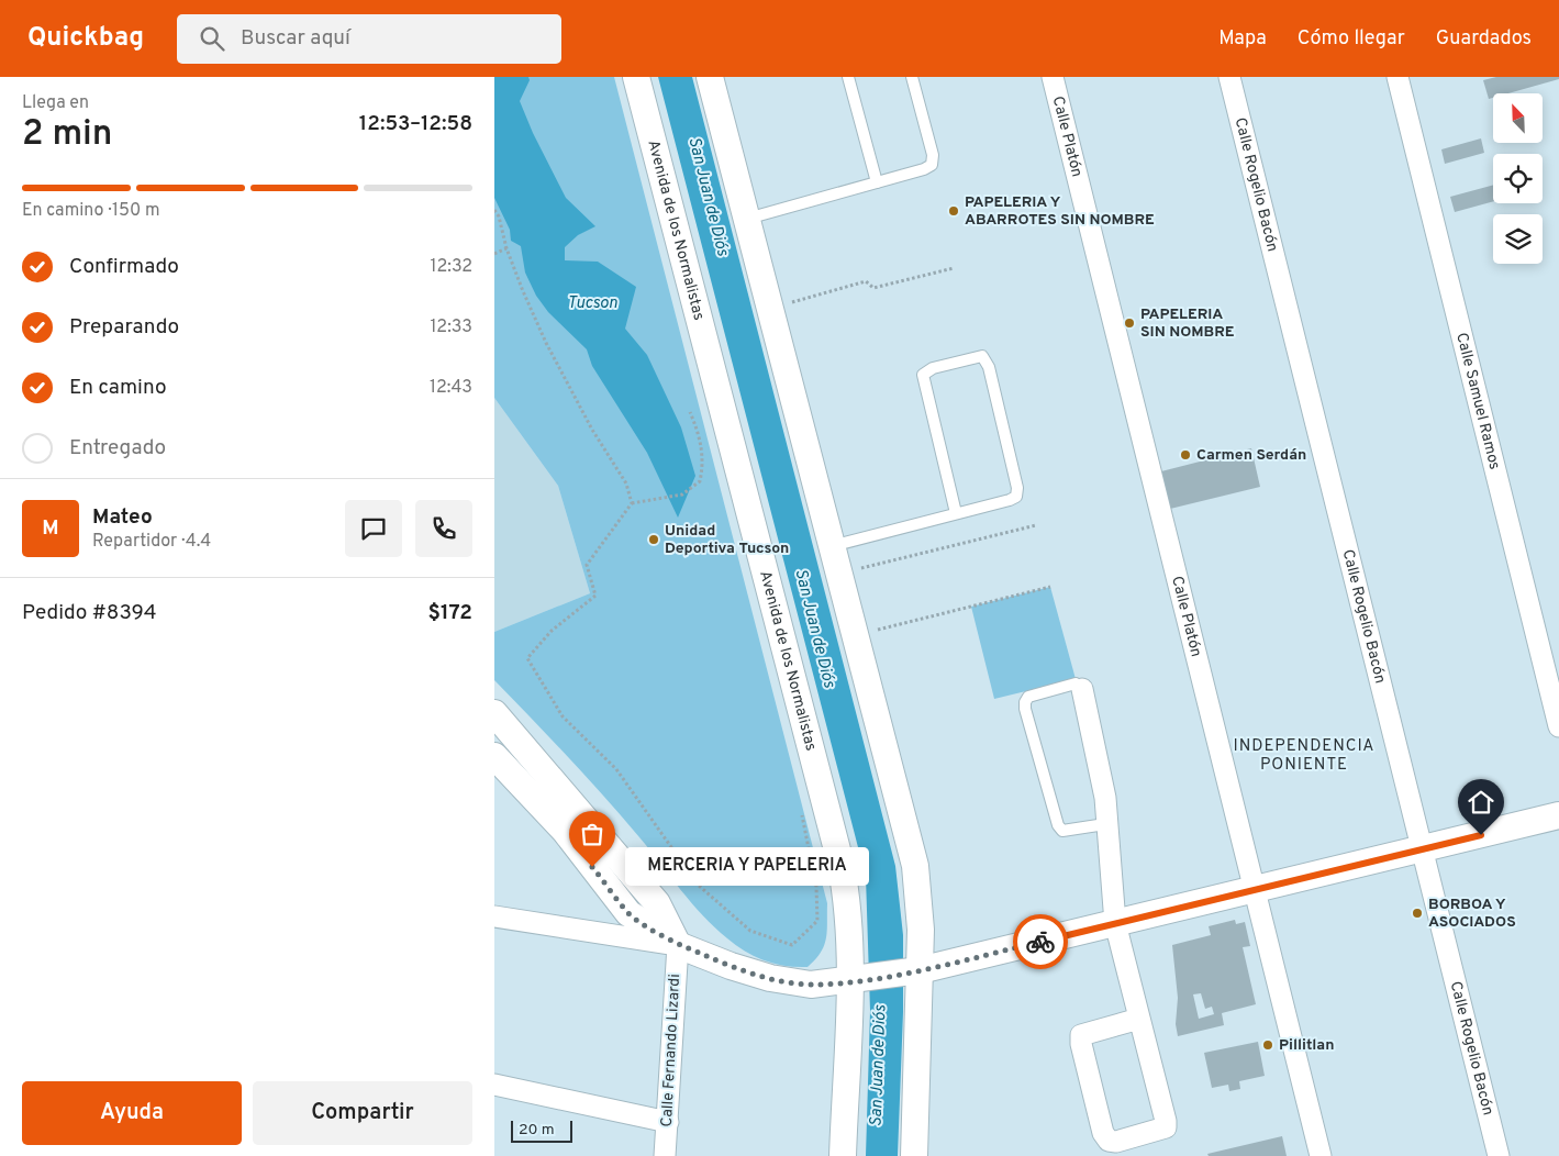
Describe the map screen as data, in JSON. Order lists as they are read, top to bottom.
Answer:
{
  "streets": {
    "street": [
      "Calle Platón",
      "Calle Rogelio Bacón",
      "Avenida de los Normalistas",
      "Calle Samuel Ramos",
      "Calle Fernando Lizardi"
    ]
  },
  "districts": ["INDEPENDENCIA PONIENTE"],
  "water": ["San Juan de Diós", "Tucson"],
  "places": [
    "PAPELERIA Y ABARROTES SIN NOMBRE",
    "PAPELERIA SIN NOMBRE",
    "Carmen Serdán",
    "Unidad Deportiva Tucson",
    "MERCERIA Y PAPELERIA",
    "BORBOA Y ASOCIADOS",
    "Pillitlan"
  ],
  "scale_bar": "20 m",
  "north": "top left",
  "page": {
    "header": "Quickbag",
    "search": "Buscar aquí",
    "nav": ["Mapa", "Cómo llegar", "Guardados"],
    "heading": ["2 min", "Llega en", "12:53–12:58"],
    "panel": [
      "Mateo",
      "Repartidor · 4.4",
      "Pedido #8394",
      "$172"
    ],
    "bar": "En camino · 150 m",
    "list": [
      ["Confirmado", "12:32"],
      ["Preparando", "12:33"],
      ["En camino", "12:43"],
      "Entregado"
    ],
    "round": "M",
    "bubble": "MERCERIA Y PAPELERIA",
    "buttons": ["Ayuda", "Compartir"],
    "scale": "20 m"
  }
}
